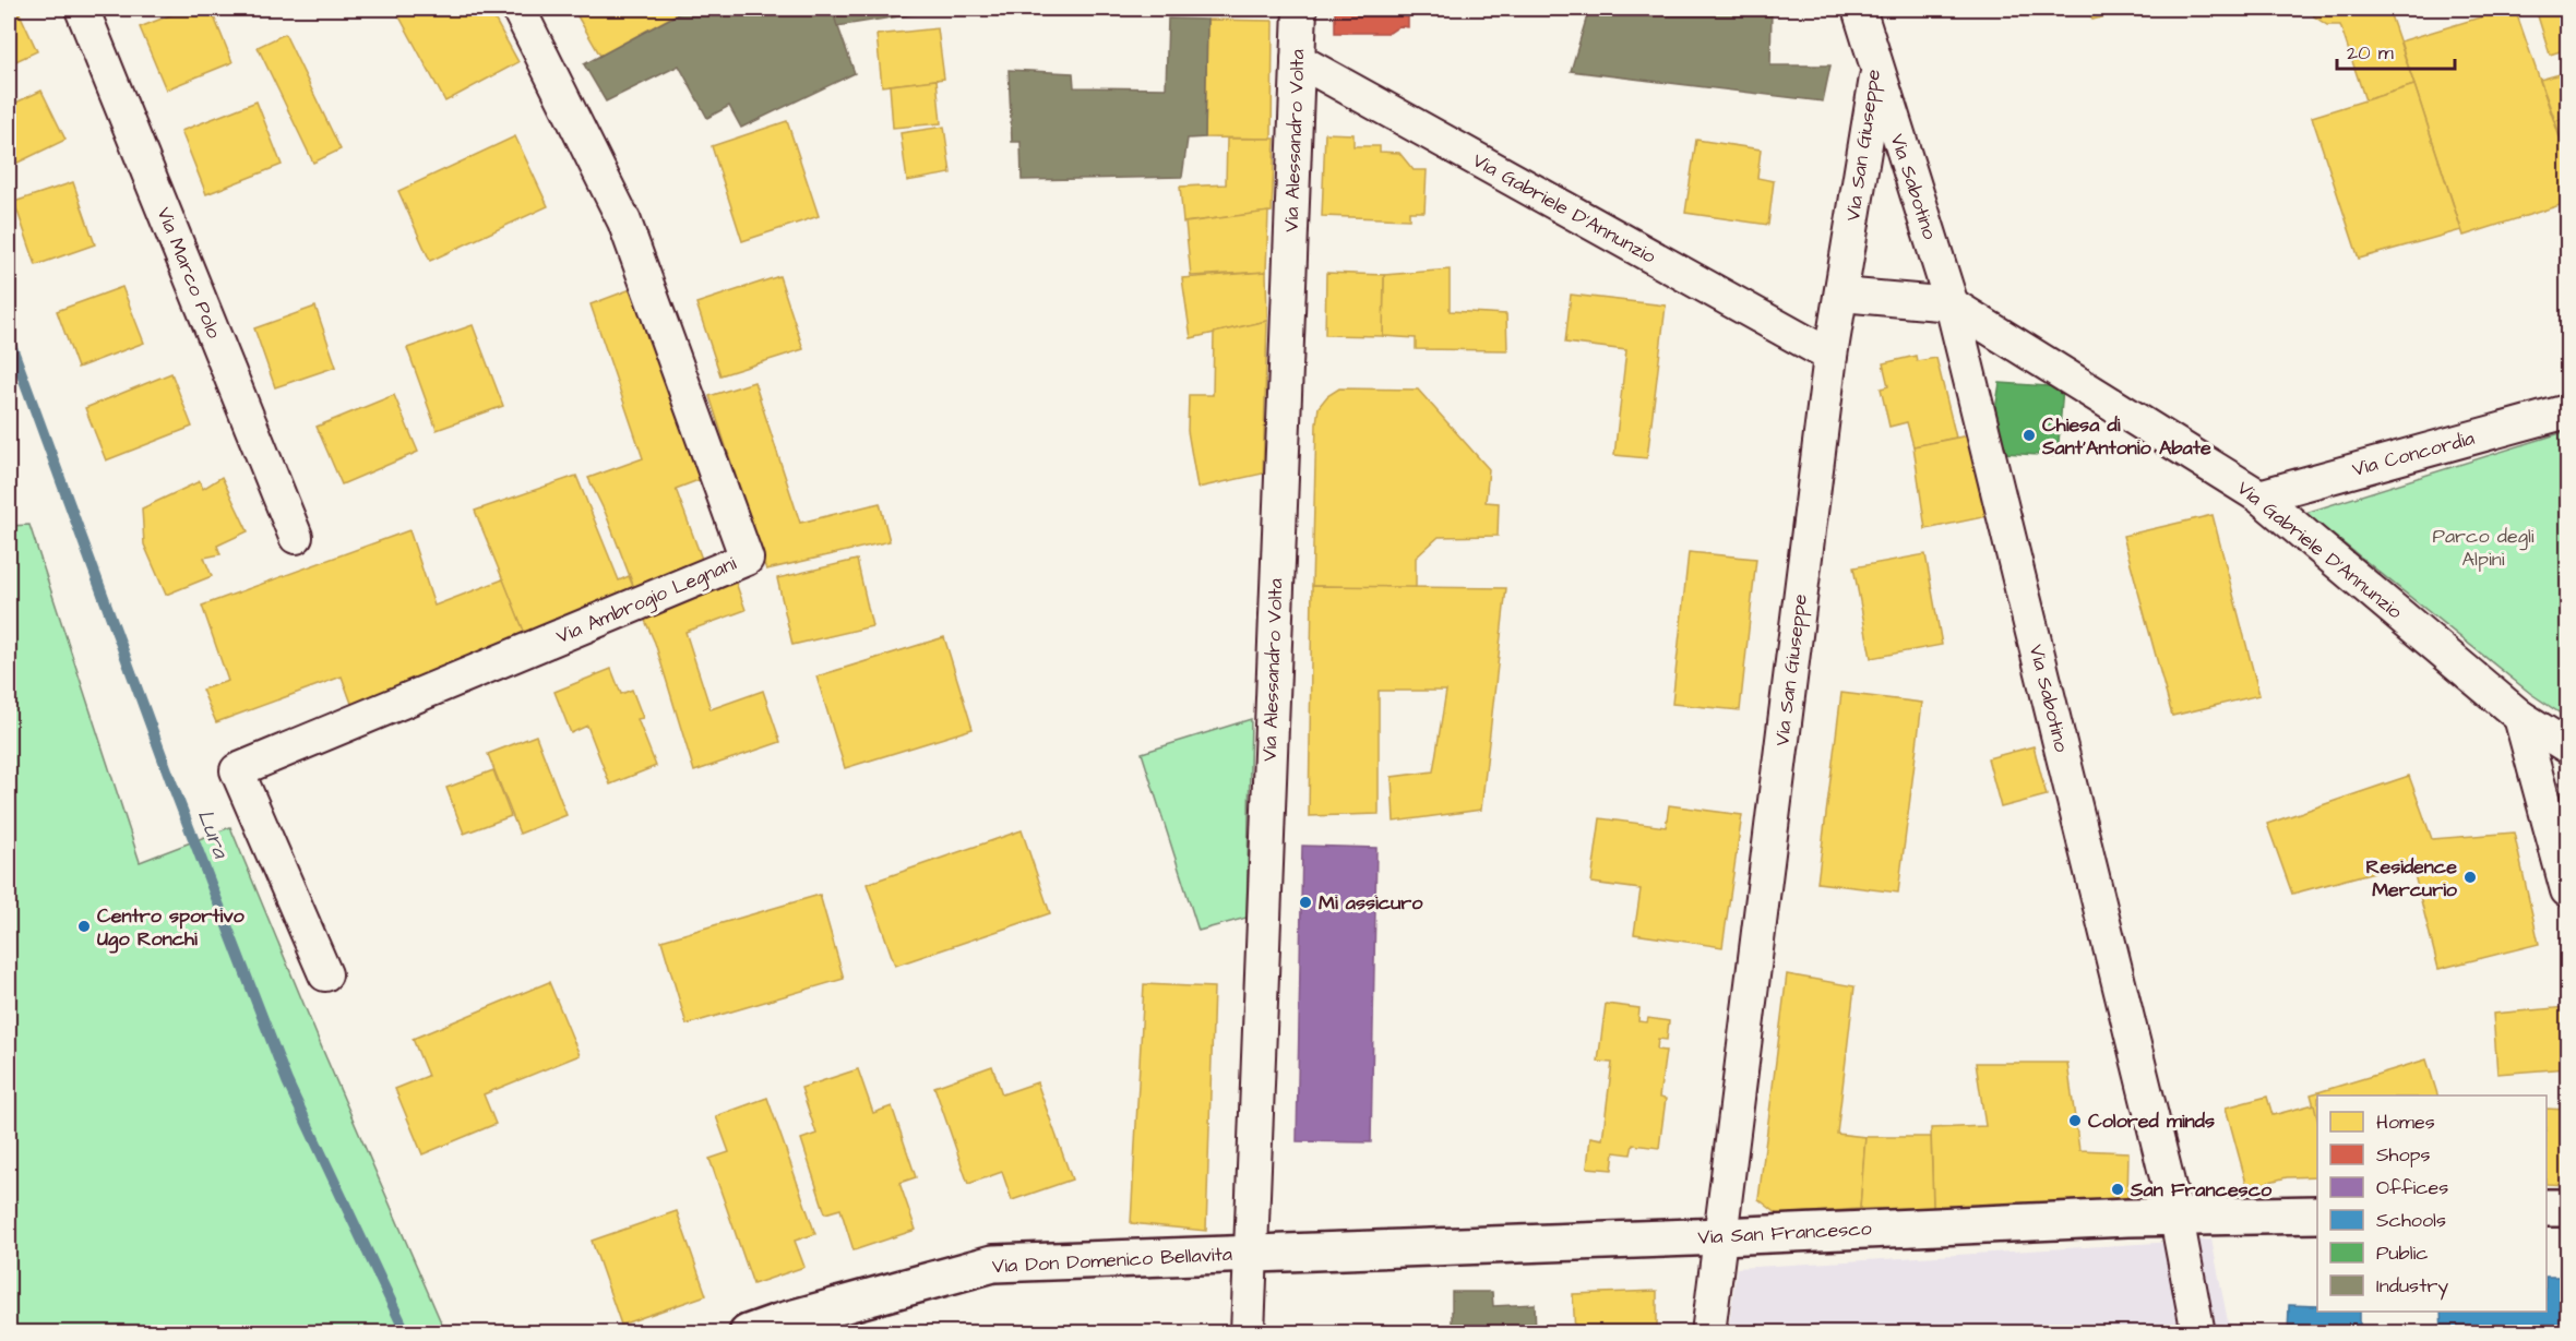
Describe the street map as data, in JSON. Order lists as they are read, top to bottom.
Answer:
{
  "streets": {
    "street": [
      "Via Alessandro Volta",
      "Via San Giuseppe",
      "Via Sabotino",
      "Via Gabriele D'Annunzio",
      "Via Marco Polo",
      "Via Concordia",
      "Via Ambrogio Legnani",
      "Via San Francesco",
      "Via Don Domenico Bellavita"
    ]
  },
  "crossings": [
    ["Via Alessandro Volta", "Via Gabriele D'Annunzio"],
    ["Via Alessandro Volta", "Via San Francesco"],
    ["Via Alessandro Volta", "Via Don Domenico Bellavita"],
    ["Via San Giuseppe", "Via Sabotino"],
    ["Via San Giuseppe", "Via Gabriele D'Annunzio"],
    ["Via San Giuseppe", "Via San Francesco"],
    ["Via Sabotino", "Via Gabriele D'Annunzio"],
    ["Via Sabotino", "Via San Francesco"],
    ["Via Gabriele D'Annunzio", "Via Concordia"],
    ["Via San Francesco", "Via Don Domenico Bellavita"]
  ],
  "water": ["Lura"],
  "parks": ["Parco degli Alpini"],
  "places": [
    "Chiesa di Sant'Antonio Abate",
    "Residence Mercurio",
    "Mi assicuro",
    "Centro sportivo Ugo Ronchi",
    "Colored minds",
    "San Francesco"
  ],
  "legend": [
    "Homes",
    "Shops",
    "Offices",
    "Schools",
    "Public",
    "Industry"
  ],
  "scale_bar": "20 m"
}
